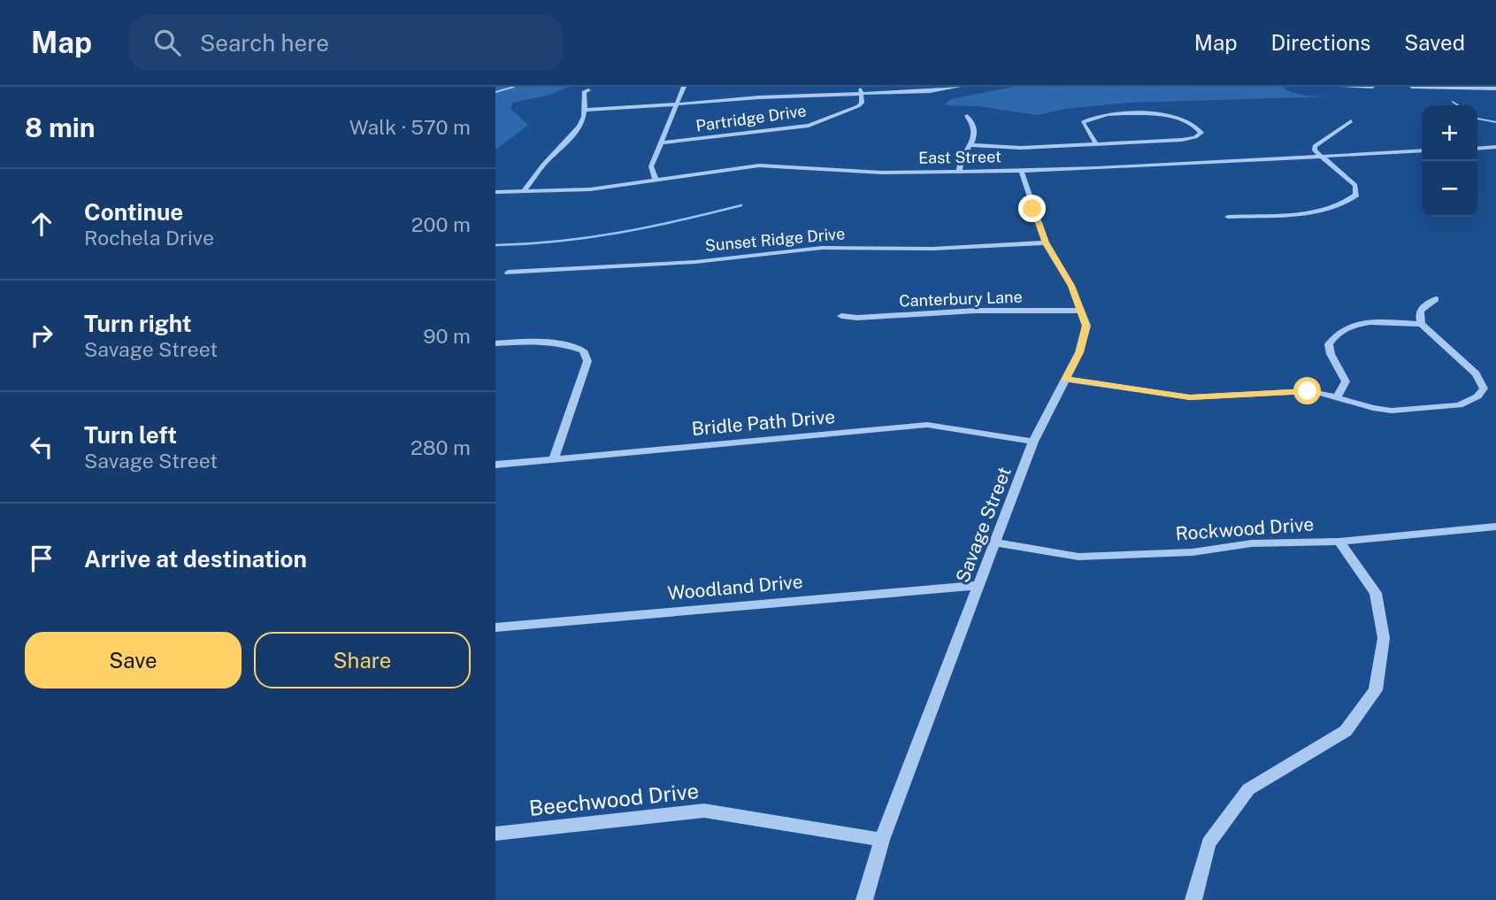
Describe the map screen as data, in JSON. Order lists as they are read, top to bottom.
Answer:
{
  "streets": {
    "street": [
      "Partridge Drive",
      "East Street",
      "Sunset Ridge Drive",
      "Canterbury Lane",
      "Bridle Path Drive",
      "Savage Street",
      "Rockwood Drive",
      "Woodland Drive",
      "Beechwood Drive"
    ]
  },
  "crossings": [
    ["East Street", "Savage Street"],
    ["Sunset Ridge Drive", "Savage Street"],
    ["Canterbury Lane", "Savage Street"],
    ["Bridle Path Drive", "Savage Street"],
    ["Savage Street", "Rockwood Drive"],
    ["Savage Street", "Woodland Drive"],
    ["Savage Street", "Beechwood Drive"]
  ],
  "page": {
    "header": "Map",
    "search": "Search here",
    "nav": ["Map", "Directions", "Saved"],
    "heading": ["8 min", "Walk · 570 m"],
    "map_buttons": ["+", "−"],
    "list": [
      ["Continue", "Rochela Drive", "200 m"],
      ["Turn right", "Savage Street", "90 m"],
      ["Turn left", "Savage Street", "280 m"],
      "Arrive at destination"
    ],
    "buttons": ["Save", "Share"]
  }
}
